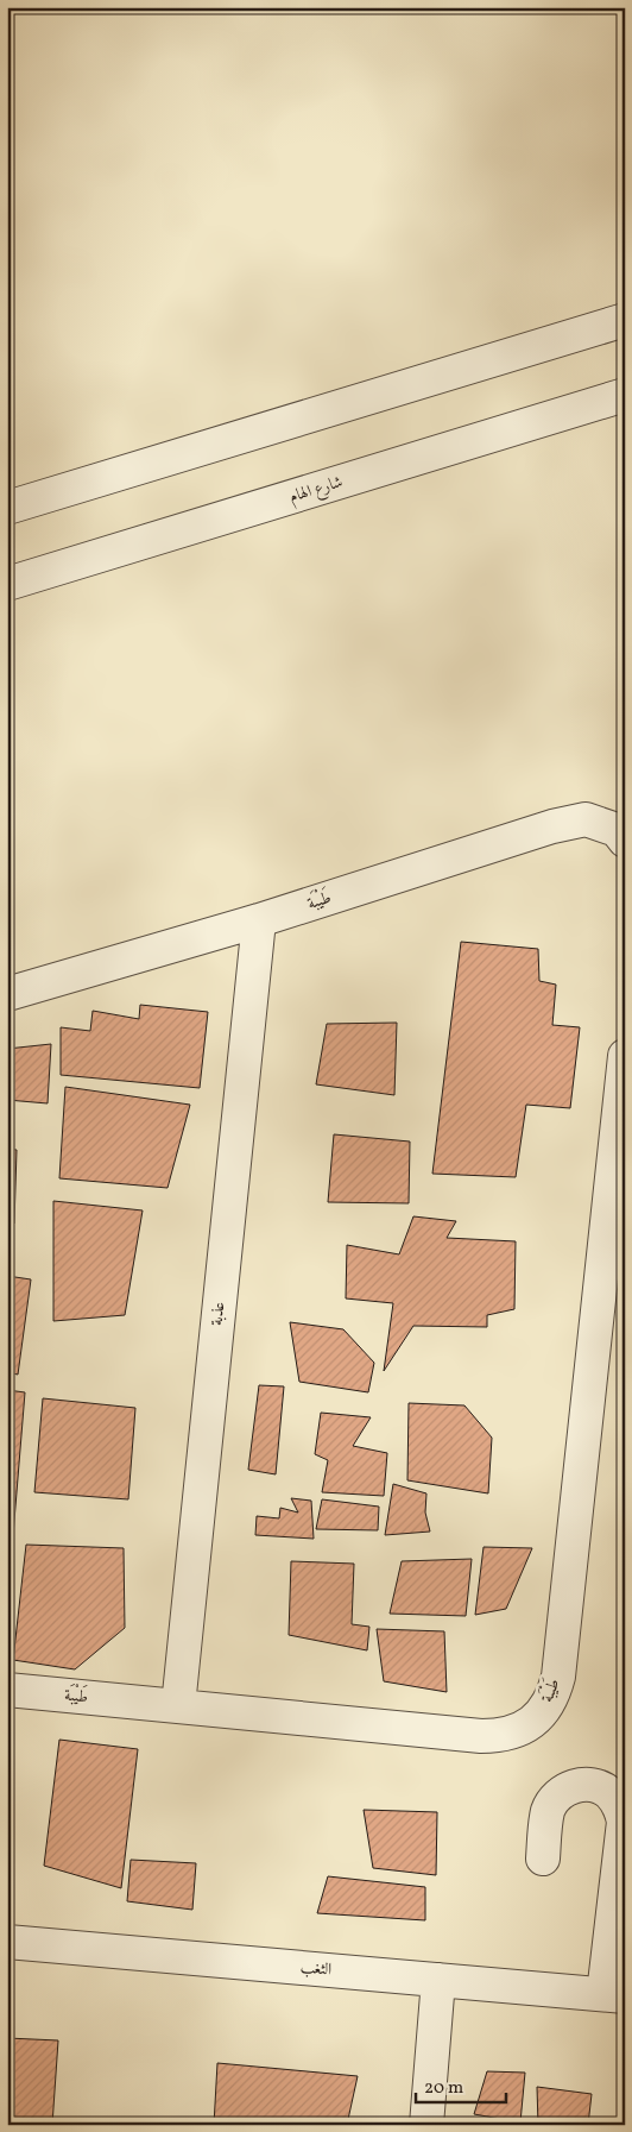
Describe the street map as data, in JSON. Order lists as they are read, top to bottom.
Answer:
{
  "streets": {
    "street": [
      "شارع الهام",
      "طَيْبَة",
      "عذبة",
      "الثغب"
    ]
  },
  "crossings": [
    ["طَيْبَة", "عذبة"]
  ],
  "scale_bar": "20 m"
}
